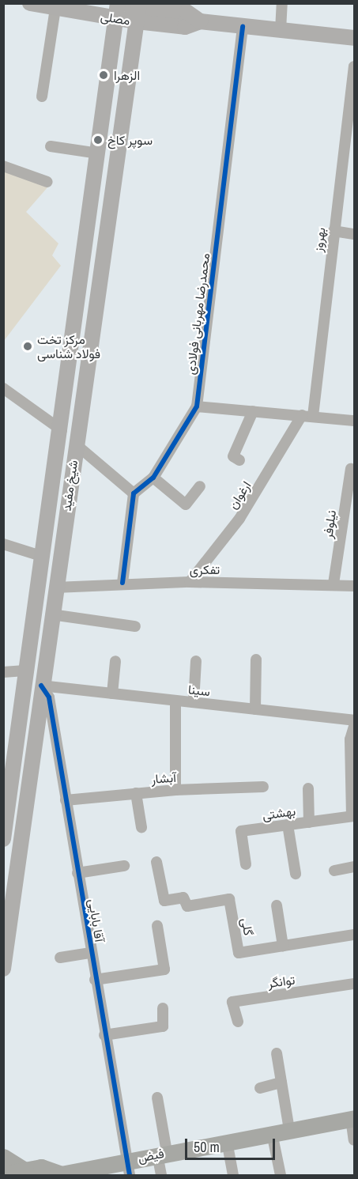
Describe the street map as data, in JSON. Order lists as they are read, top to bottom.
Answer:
{
  "streets": {
    "main road": ["مصلی", "شیخ مفید", "فیض"],
    "street": [
      "بهروز",
      "محمدرضا مهربانی فولادی",
      "ارغوان",
      "نیلوفر",
      "تفکری",
      "سینا",
      "آبشار",
      "بهشتی",
      "آقا بابایی",
      "گلی",
      "توانگر"
    ]
  },
  "crossings": [
    ["مصلی", "محمدرضا مهربانی فولادی"],
    ["مصلی", "شیخ مفید"],
    ["بهروز", "ارغوان"],
    ["شیخ مفید", "تفکری"],
    ["شیخ مفید", "سینا"],
    ["شیخ مفید", "آقا بابایی"],
    ["ارغوان", "تفکری"],
    ["نیلوفر", "تفکری"],
    ["سینا", "آقا بابایی"],
    ["آبشار", "آقا بابایی"],
    ["آقا بابایی", "فیض"]
  ],
  "places": ["الزهرا", "سوپر کاخ", "مرکز تخت فولاد شناسی"],
  "scale_bar": "50 m"
}
